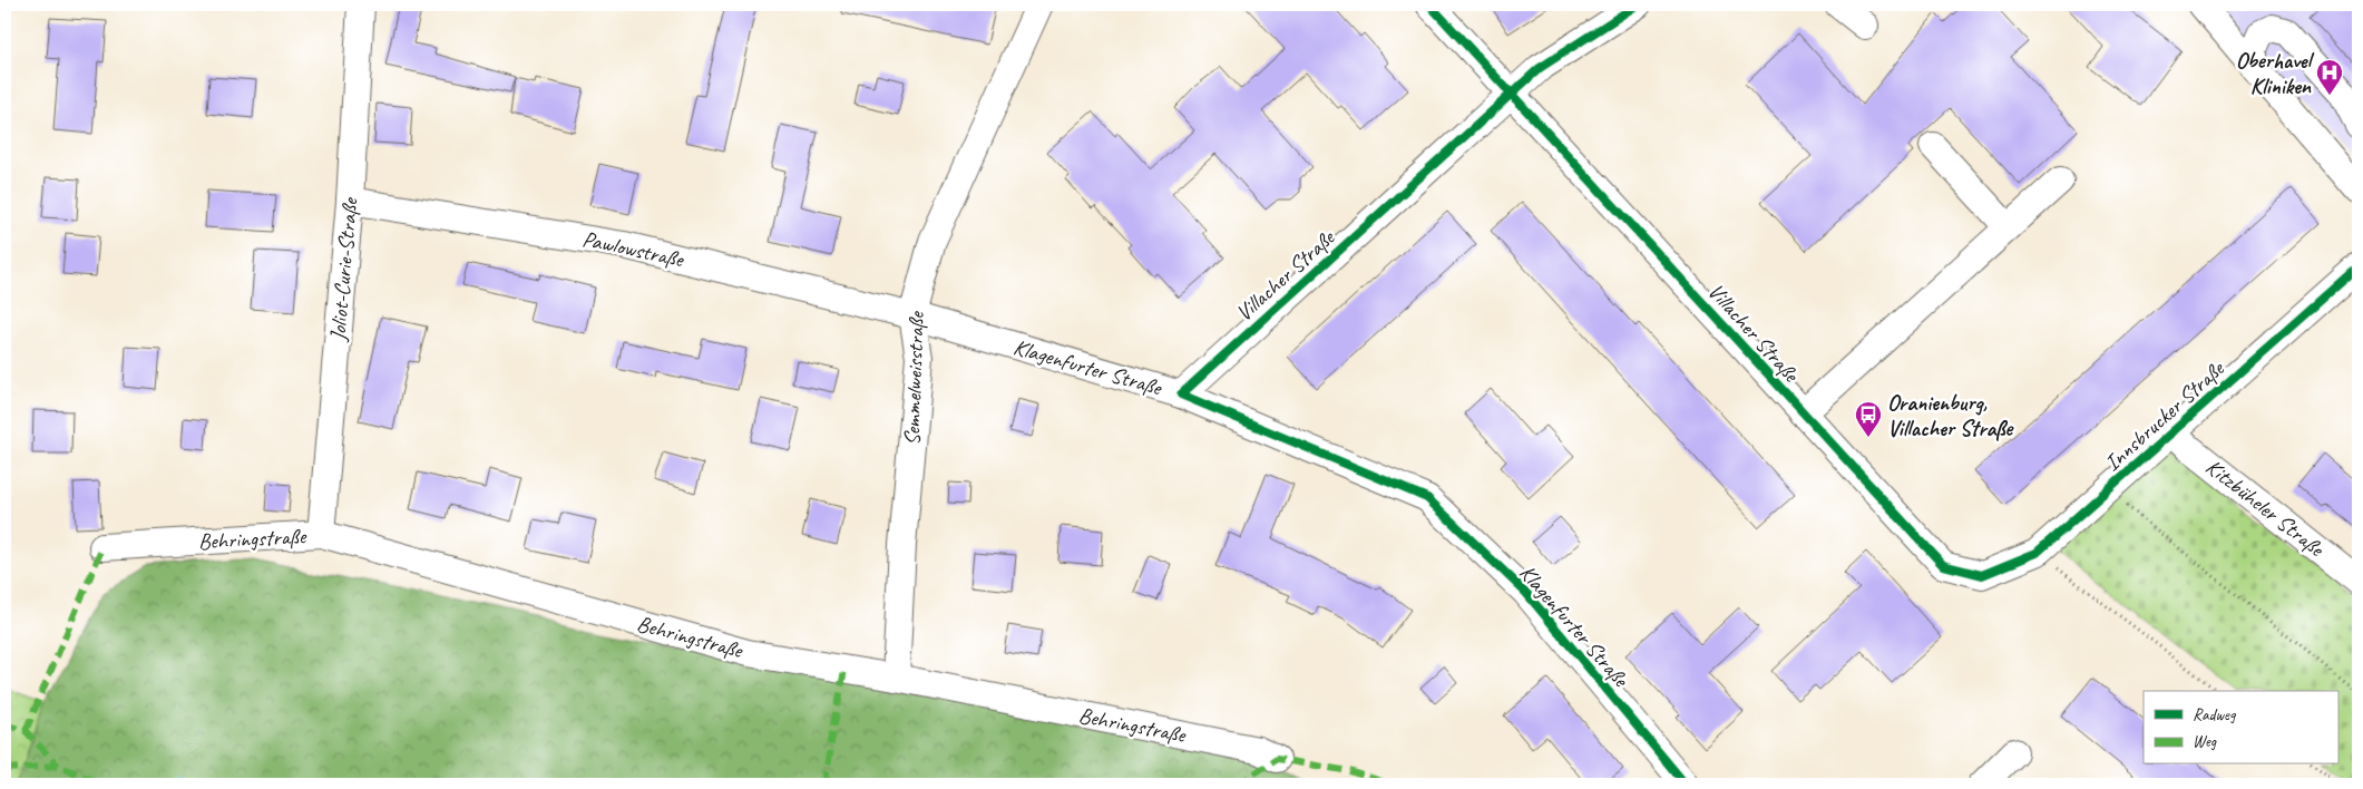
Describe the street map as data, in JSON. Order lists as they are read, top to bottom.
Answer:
{
  "streets": {
    "street": [
      "Pawlowstraße",
      "Joliot-Curie-Straße",
      "Villacher Straße",
      "Klagenfurter Straße",
      "Semmelweisstraße",
      "Innsbrucker Straße",
      "Kitzbüheler Straße",
      "Behringstraße"
    ]
  },
  "crossings": [
    ["Pawlowstraße", "Joliot-Curie-Straße"],
    ["Pawlowstraße", "Klagenfurter Straße"],
    ["Pawlowstraße", "Semmelweisstraße"],
    ["Joliot-Curie-Straße", "Behringstraße"],
    ["Villacher Straße", "Klagenfurter Straße"],
    ["Villacher Straße", "Innsbrucker Straße"],
    ["Klagenfurter Straße", "Semmelweisstraße"],
    ["Semmelweisstraße", "Behringstraße"],
    ["Innsbrucker Straße", "Kitzbüheler Straße"]
  ],
  "places": {
    "hospital": ["Oberhavel Kliniken"],
    "bus stop": ["Oranienburg, Villacher Straße"]
  },
  "legend": ["Radweg", "Weg"]
}
